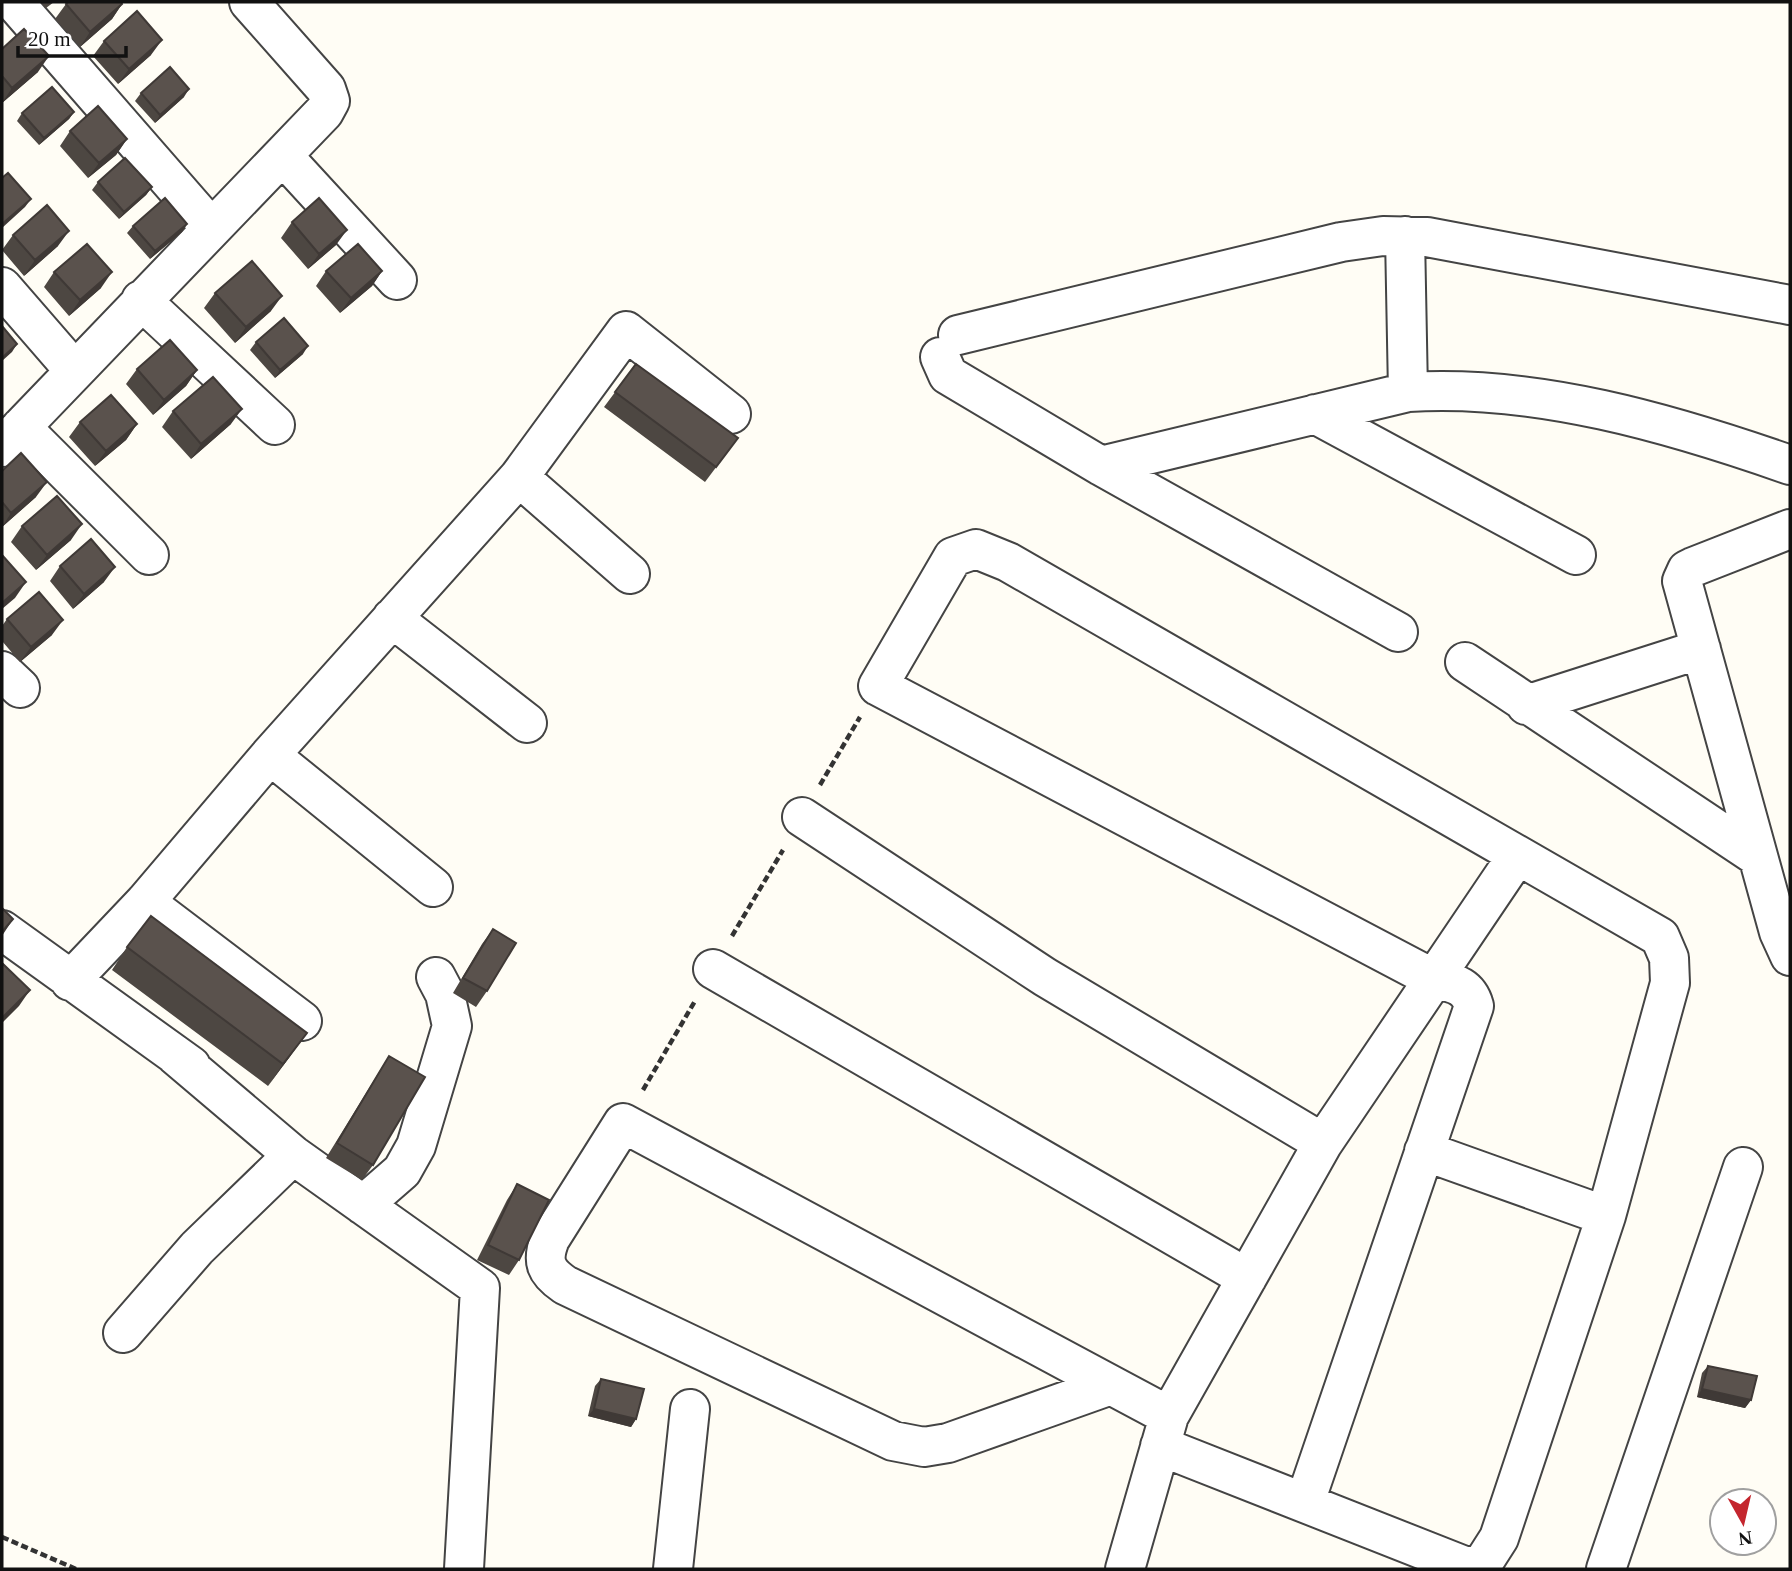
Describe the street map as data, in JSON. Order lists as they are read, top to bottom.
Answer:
{
  "scale_bar": "20 m",
  "north": "bottom"
}
